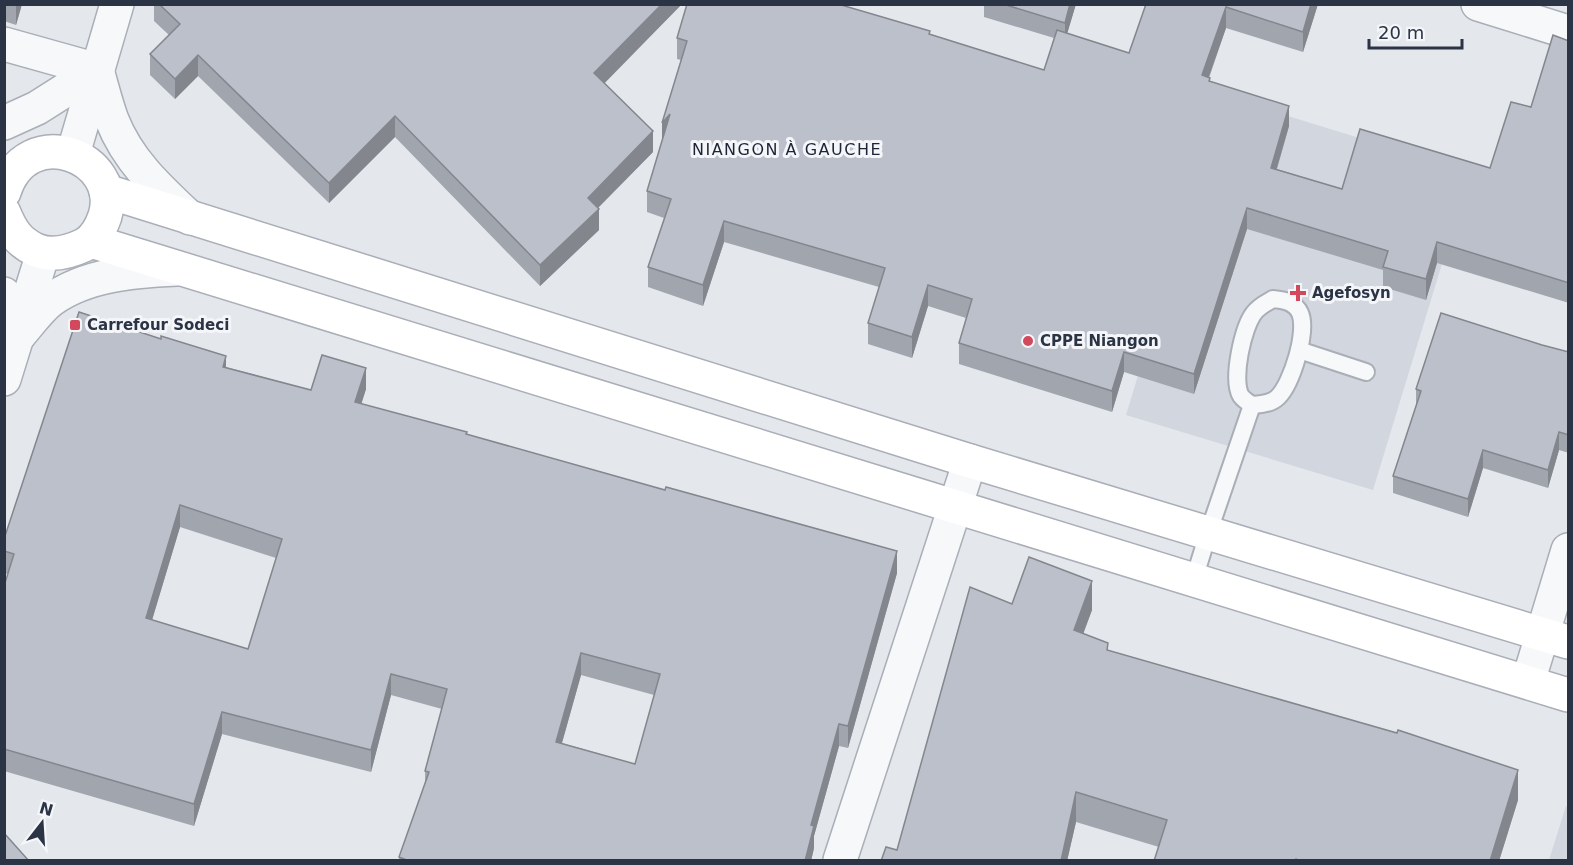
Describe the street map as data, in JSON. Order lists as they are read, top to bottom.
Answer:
{
  "districts": ["NIANGON À GAUCHE"],
  "places": {
    "health": ["Agefosyn"],
    "transit": ["Carrefour Sodeci"],
    "other": ["CPPE Niangon"]
  },
  "scale_bar": "20 m",
  "north": "top"
}
